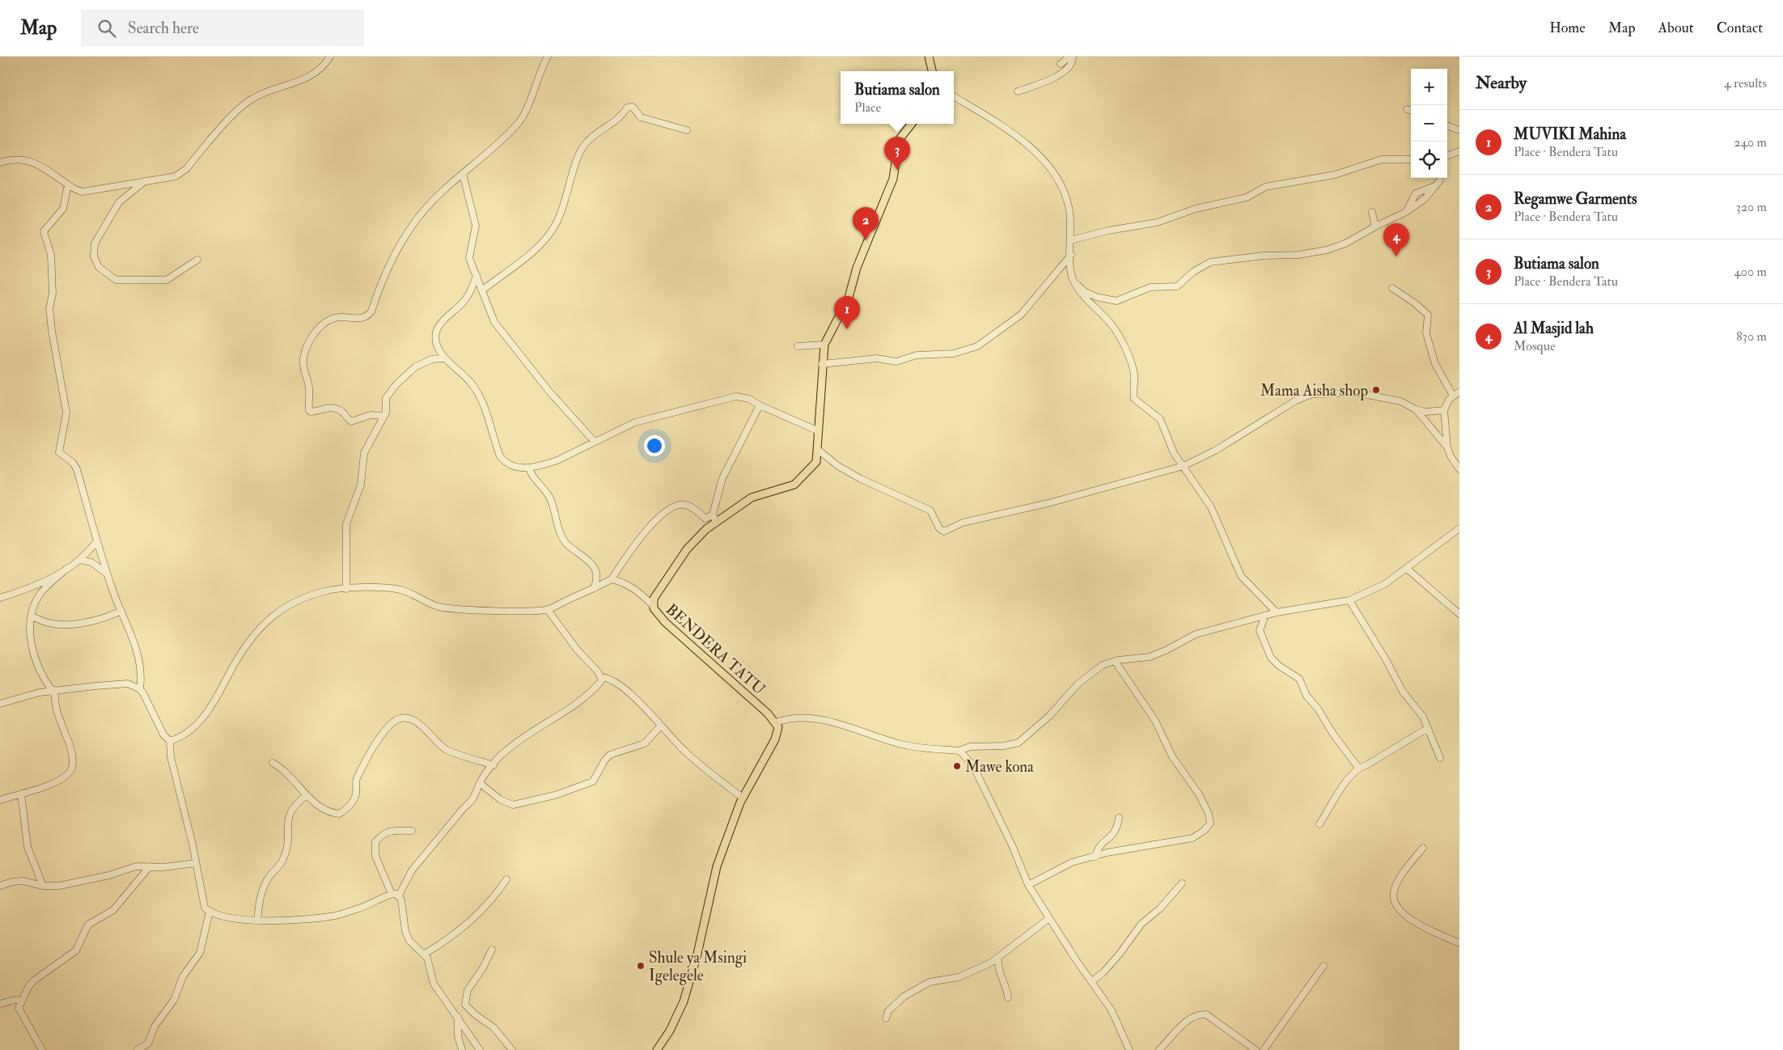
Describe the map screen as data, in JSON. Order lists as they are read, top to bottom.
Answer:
{
  "streets": {
    "main road": ["BENDERA TATU"]
  },
  "places": ["Mama Aisha shop", "Mawe kona", "Shule ya Msingi Igelegele"],
  "page": {
    "header": "Map",
    "search": "Search here",
    "nav": [
      "Home",
      "Map",
      "About",
      "Contact"
    ],
    "heading": ["Nearby", "4 results"],
    "map_buttons": ["+", "−"],
    "popup": ["Butiama salon", "Place"],
    "list": [
      {
        "mark": "1",
        "name": "MUVIKI Mahina",
        "note": "Place · Bendera Tatu",
        "value": "240 m"
      },
      {
        "mark": "2",
        "name": "Regamwe Garments",
        "note": "Place · Bendera Tatu",
        "value": "320 m"
      },
      {
        "mark": "3",
        "name": "Butiama salon",
        "note": "Place · Bendera Tatu",
        "value": "400 m"
      },
      {
        "mark": "4",
        "name": "Al Masjid lah",
        "note": "Mosque",
        "value": "830 m"
      }
    ],
    "pins": [
      "3",
      "2",
      "4",
      "1"
    ]
  }
}
